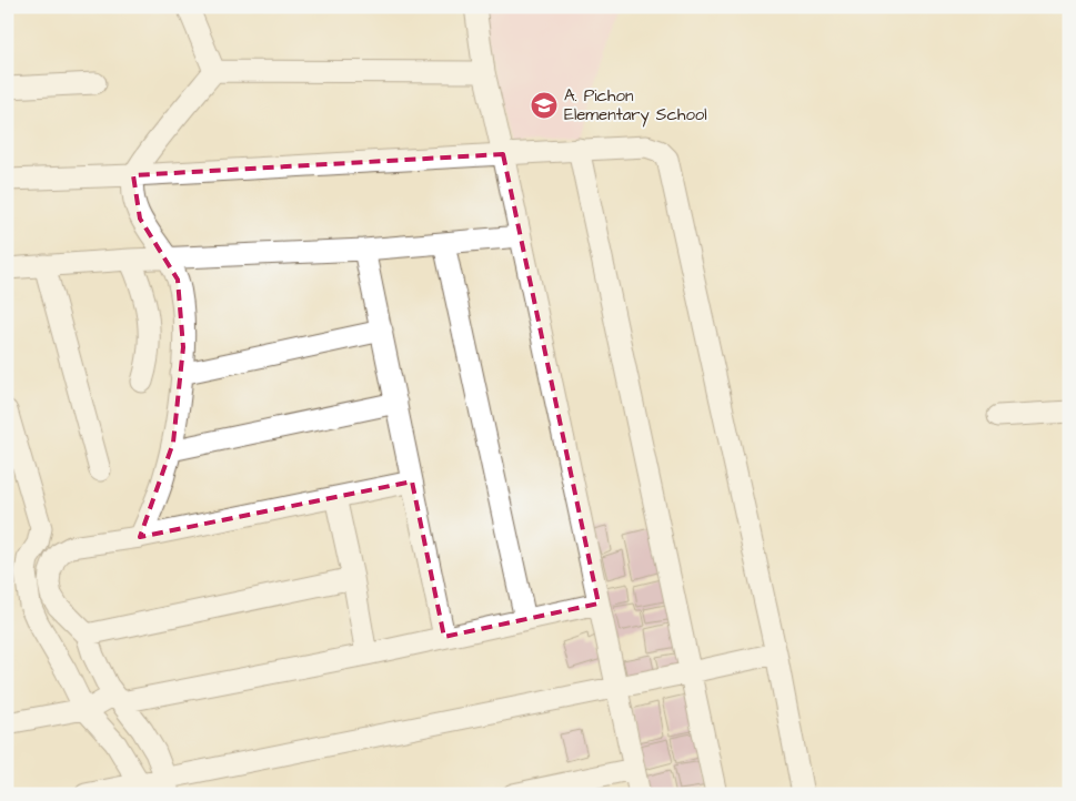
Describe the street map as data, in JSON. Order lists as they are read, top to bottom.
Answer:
{
  "places": {
    "school or university": ["A. Pichon Elementary School"]
  }
}
